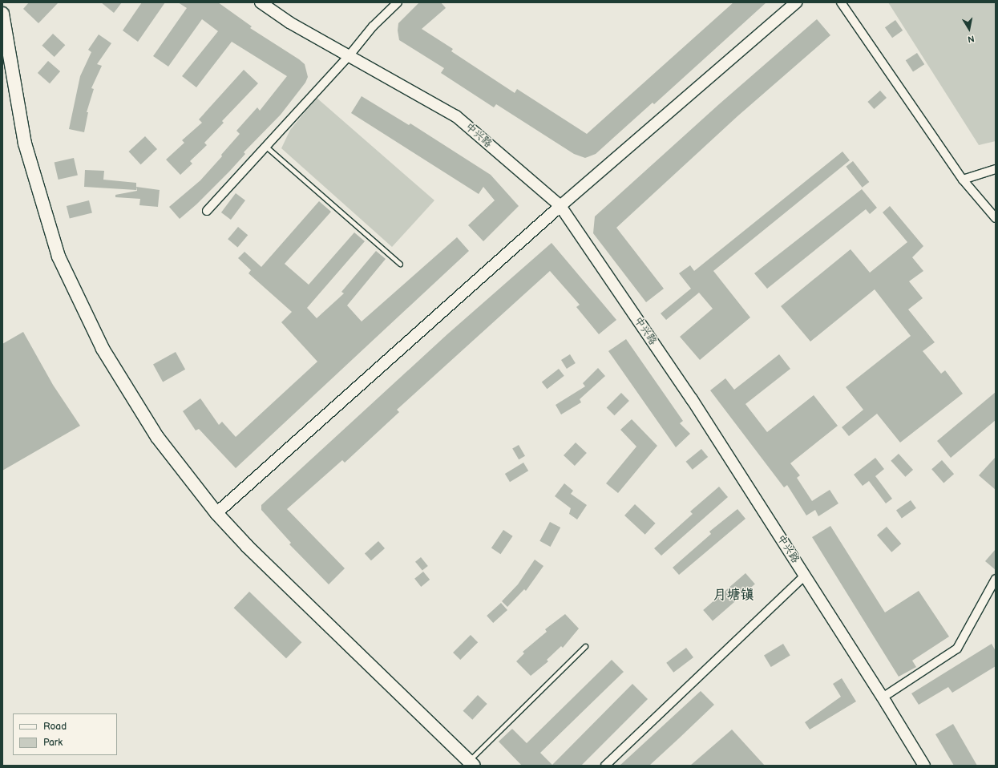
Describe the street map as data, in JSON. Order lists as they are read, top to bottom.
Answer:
{
  "streets": {
    "main road": ["中兴路"]
  },
  "districts": ["月塘镇"],
  "legend": ["Road", "Park"],
  "north": "bottom"
}
